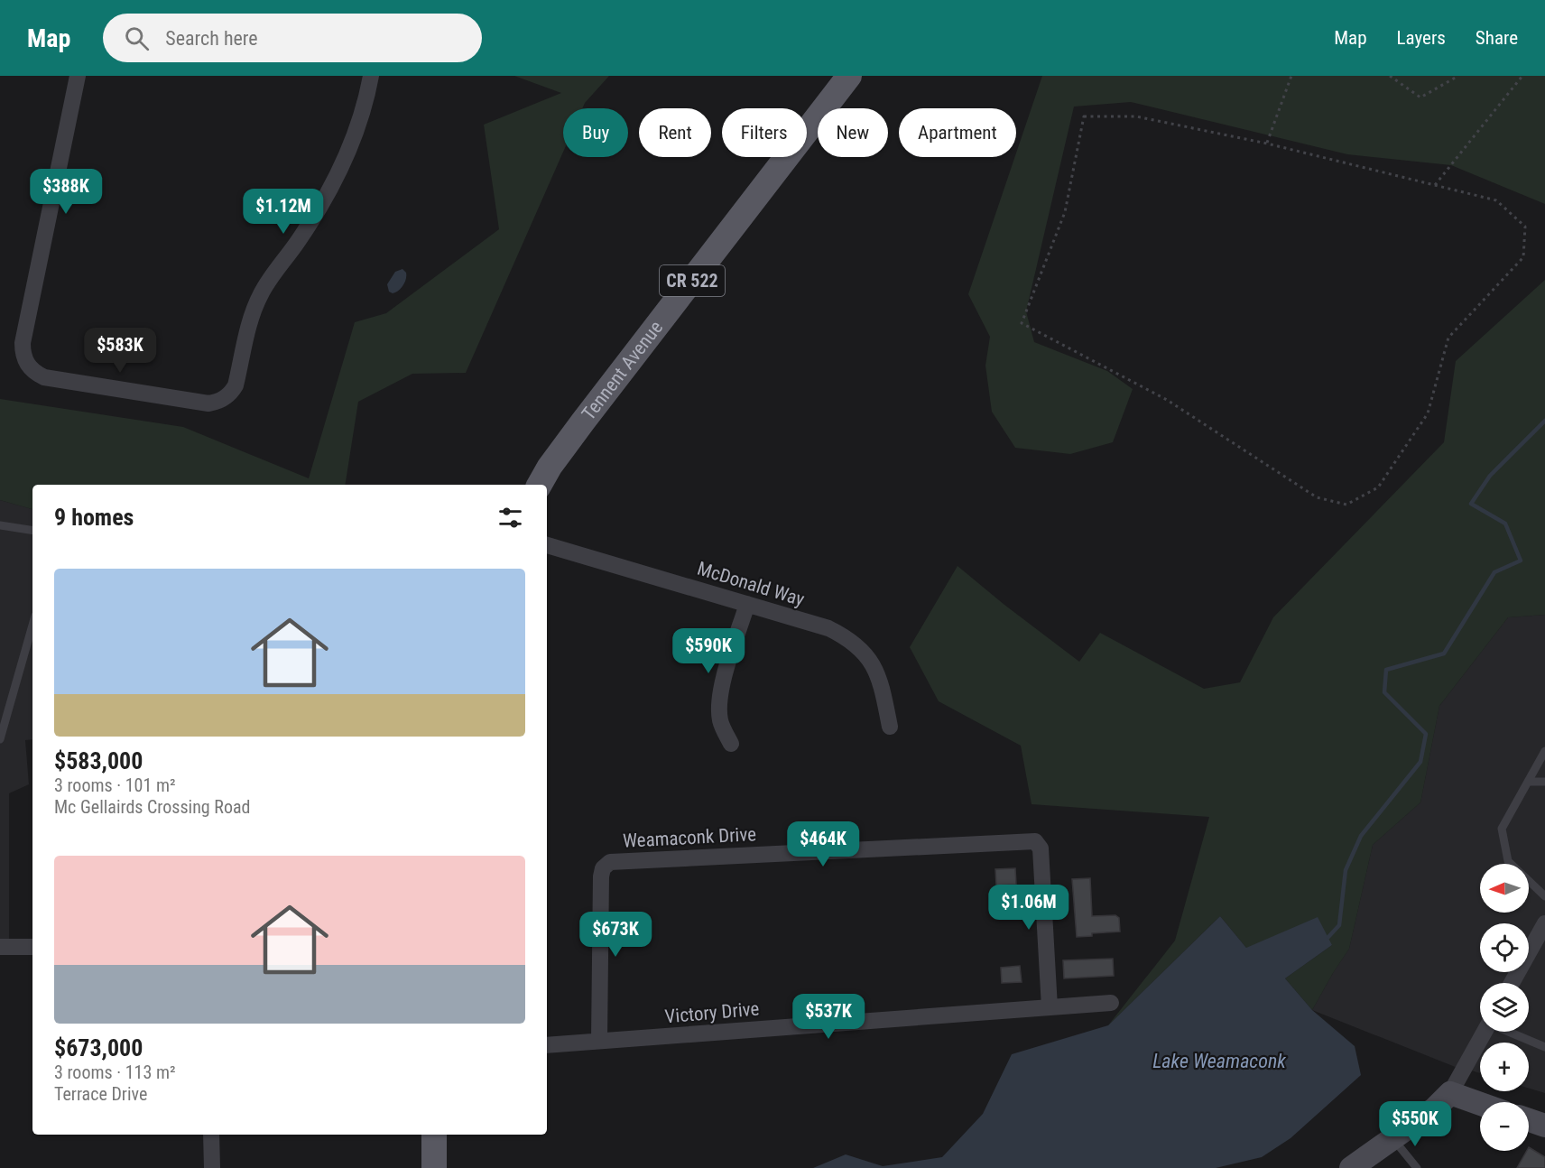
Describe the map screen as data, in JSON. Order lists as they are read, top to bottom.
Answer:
{
  "streets": {
    "main road": ["CR 522", "Tennent Avenue"],
    "street": ["McDonald Way", "Weamaconk Drive", "Victory Drive"]
  },
  "crossings": [
    ["Weamaconk Drive", "Victory Drive"]
  ],
  "water": ["Lake Weamaconk"],
  "north": "left",
  "page": {
    "header": "Map",
    "search": "Search here",
    "nav": ["Map", "Layers", "Share"],
    "chip": [
      "Buy",
      "Rent",
      "Filters",
      "New",
      "Apartment"
    ],
    "price": [
      "$388K",
      "$1.12M",
      "$583K",
      "$590K",
      "$464K",
      "$1.06M",
      "$673K",
      "$537K",
      "$550K"
    ],
    "heading": "9 homes",
    "list": [
      {
        "name": "$583,000",
        "note": "3 rooms · 101 m² · Mc Gellairds Crossing Road"
      },
      {
        "name": "$673,000",
        "note": "3 rooms · 113 m² · Terrace Drive"
      }
    ],
    "map_buttons": ["+", "−"]
  }
}
